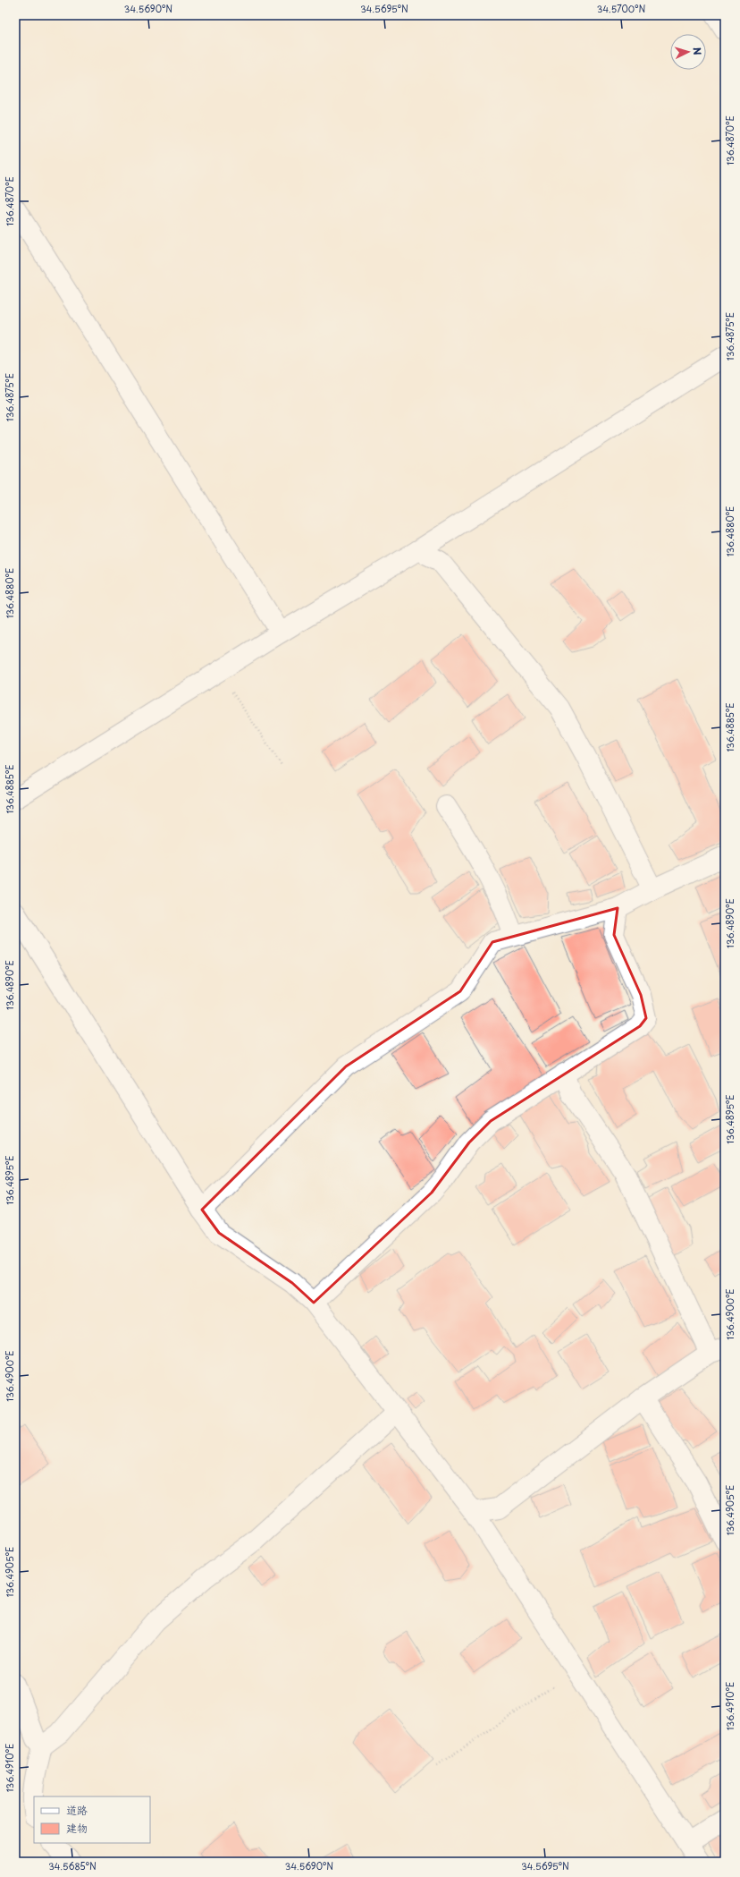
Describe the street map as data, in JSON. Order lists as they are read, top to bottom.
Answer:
{
  "legend": ["道路", "建物"],
  "north": "right",
  "coordinates": [
    "34.5690°N",
    "34.5695°N",
    "34.5700°N",
    "136.4870°E",
    "136.4875°E",
    "136.4880°E",
    "136.4885°E",
    "136.4890°E",
    "136.4895°E",
    "136.4900°E",
    "136.4905°E",
    "136.4910°E",
    "34.5685°N"
  ]
}
